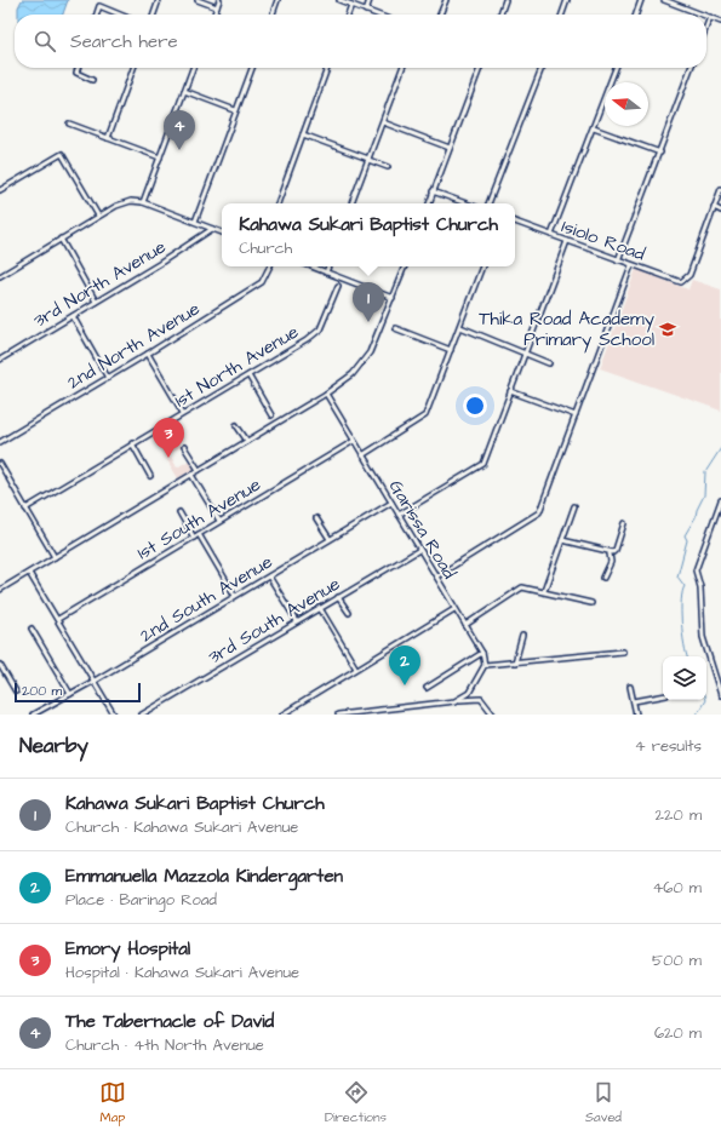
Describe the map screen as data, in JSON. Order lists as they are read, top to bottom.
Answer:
{
  "streets": {
    "street": [
      "Isiolo Road",
      "3rd North Avenue",
      "2nd North Avenue",
      "1st North Avenue",
      "1st South Avenue",
      "Garissa Road",
      "2nd South Avenue",
      "3rd South Avenue"
    ]
  },
  "crossings": [
    ["1st South Avenue", "Garissa Road"],
    ["Garissa Road", "2nd South Avenue"],
    ["Garissa Road", "3rd South Avenue"]
  ],
  "places": {
    "school or university": ["Thika Road Academy Primary School"]
  },
  "scale_bar": "200 m",
  "north": "left",
  "page": {
    "search": "Search here",
    "pins": [
      "4",
      "1",
      "3",
      "2"
    ],
    "popup": ["Kahawa Sukari Baptist Church", "Church"],
    "scale": "200 m",
    "heading": ["Nearby", "4 results"],
    "list": [
      {
        "mark": "1",
        "name": "Kahawa Sukari Baptist Church",
        "note": "Church · Kahawa Sukari Avenue",
        "value": "220 m"
      },
      {
        "mark": "2",
        "name": "Emmanuella Mazzola Kindergarten",
        "note": "Place · Baringo Road",
        "value": "460 m"
      },
      {
        "mark": "3",
        "name": "Emory Hospital",
        "note": "Hospital · Kahawa Sukari Avenue",
        "value": "500 m"
      },
      {
        "mark": "4",
        "name": "The Tabernacle of David",
        "note": "Church · 4th North Avenue",
        "value": "620 m"
      }
    ],
    "nav": ["Map", "Directions", "Saved"]
  }
}
